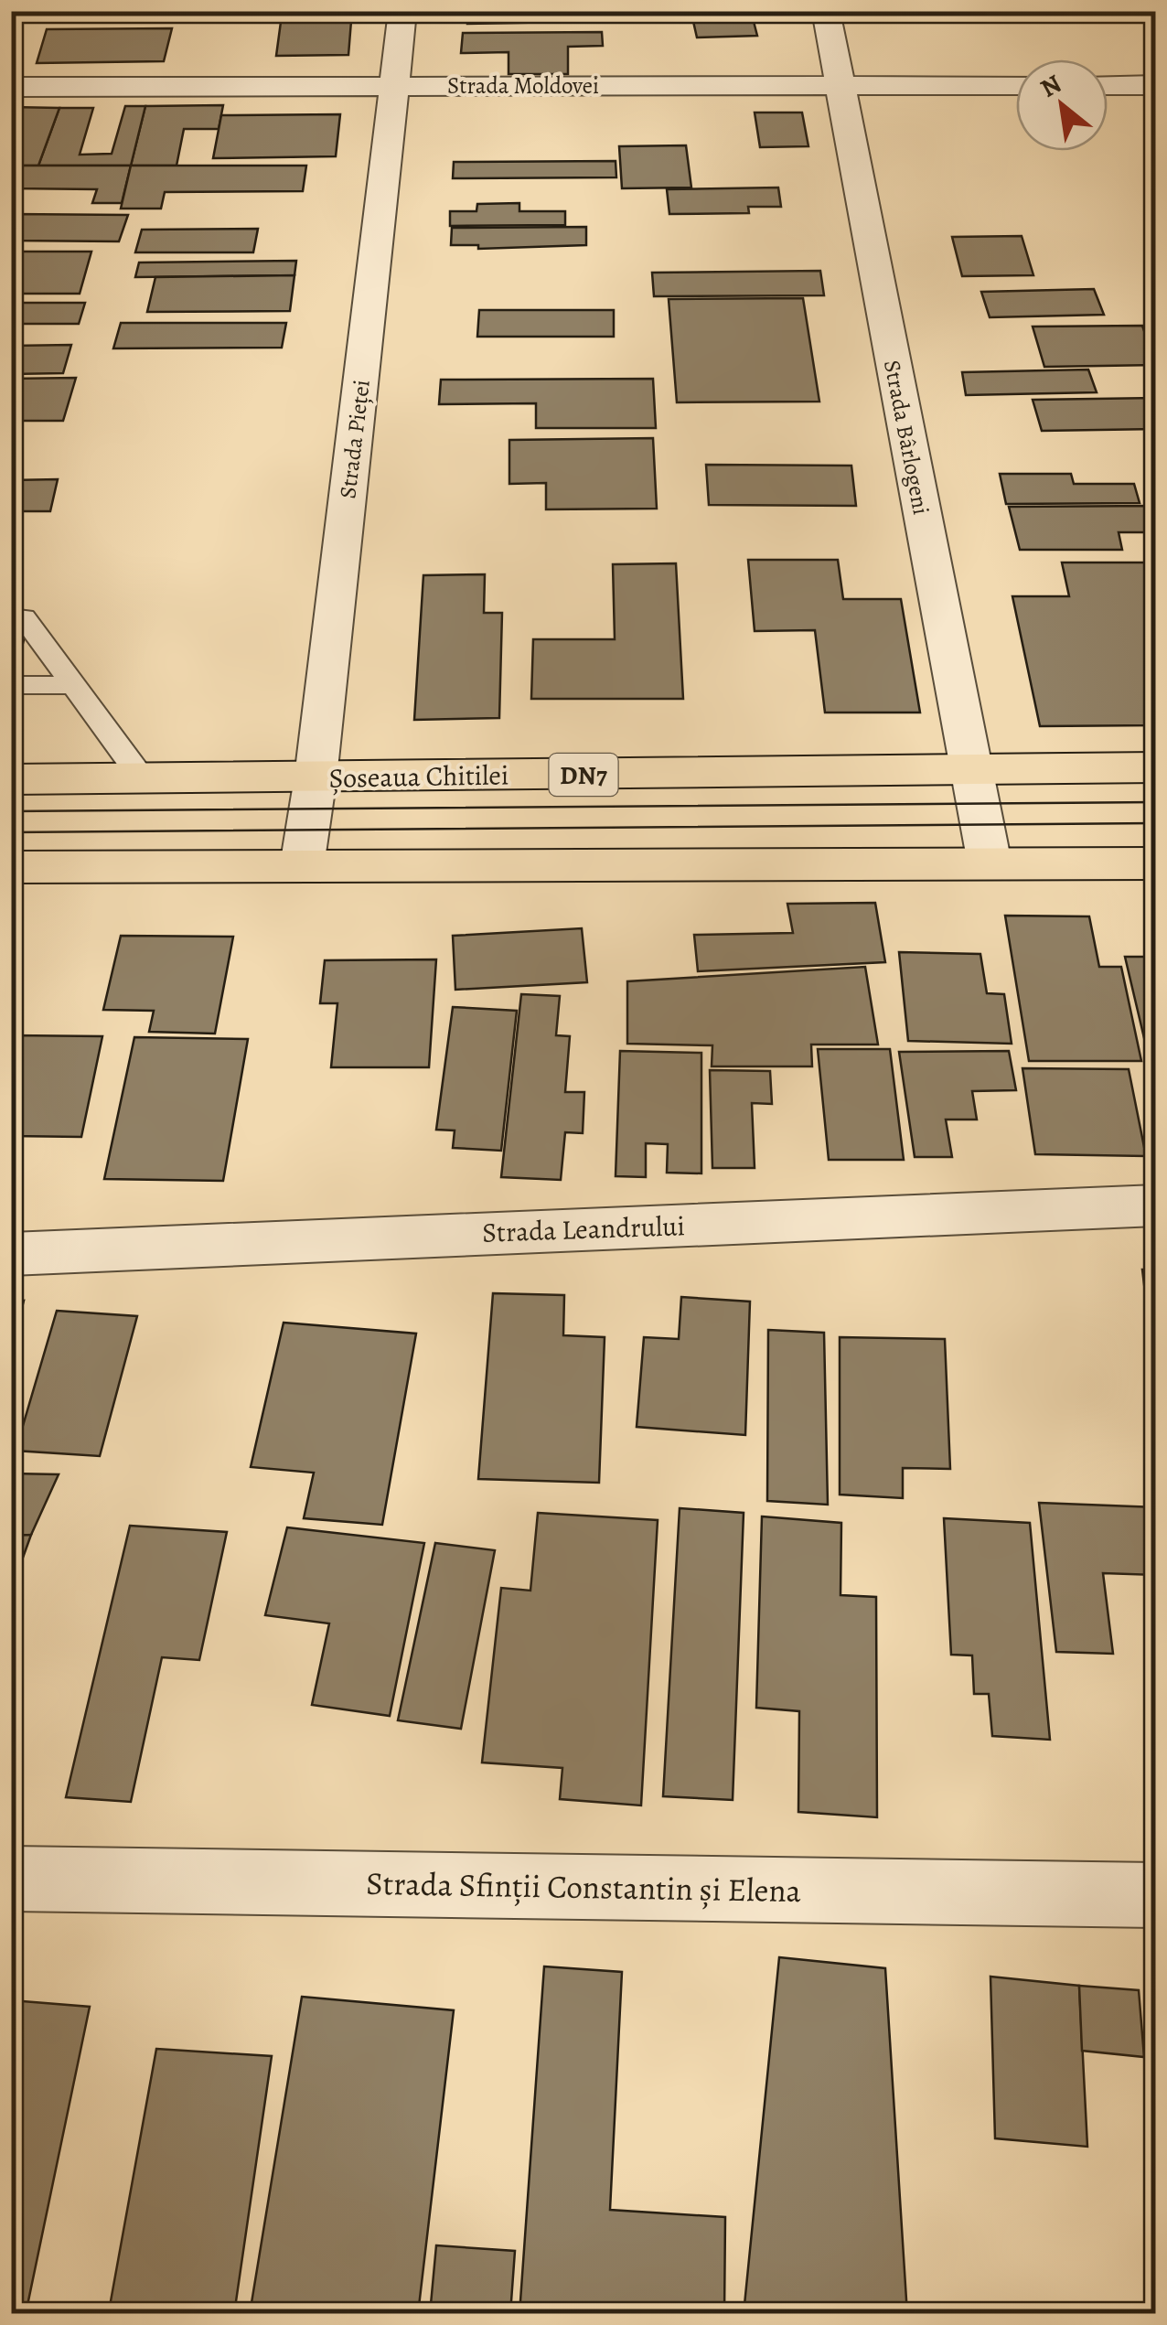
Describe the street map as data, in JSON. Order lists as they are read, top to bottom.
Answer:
{
  "streets": {
    "main road": ["DN7", "Șoseaua Chitilei"],
    "street": [
      "Strada Moldovei",
      "Strada Bârlogeni",
      "Strada Pieței",
      "Strada Leandrului",
      "Strada Sfinții Constantin și Elena"
    ]
  },
  "crossings": [
    ["Strada Moldovei", "Strada Bârlogeni"],
    ["Strada Moldovei", "Strada Pieței"],
    ["Strada Bârlogeni", "Șoseaua Chitilei"],
    ["Strada Pieței", "Șoseaua Chitilei"]
  ],
  "north": "top left"
}
